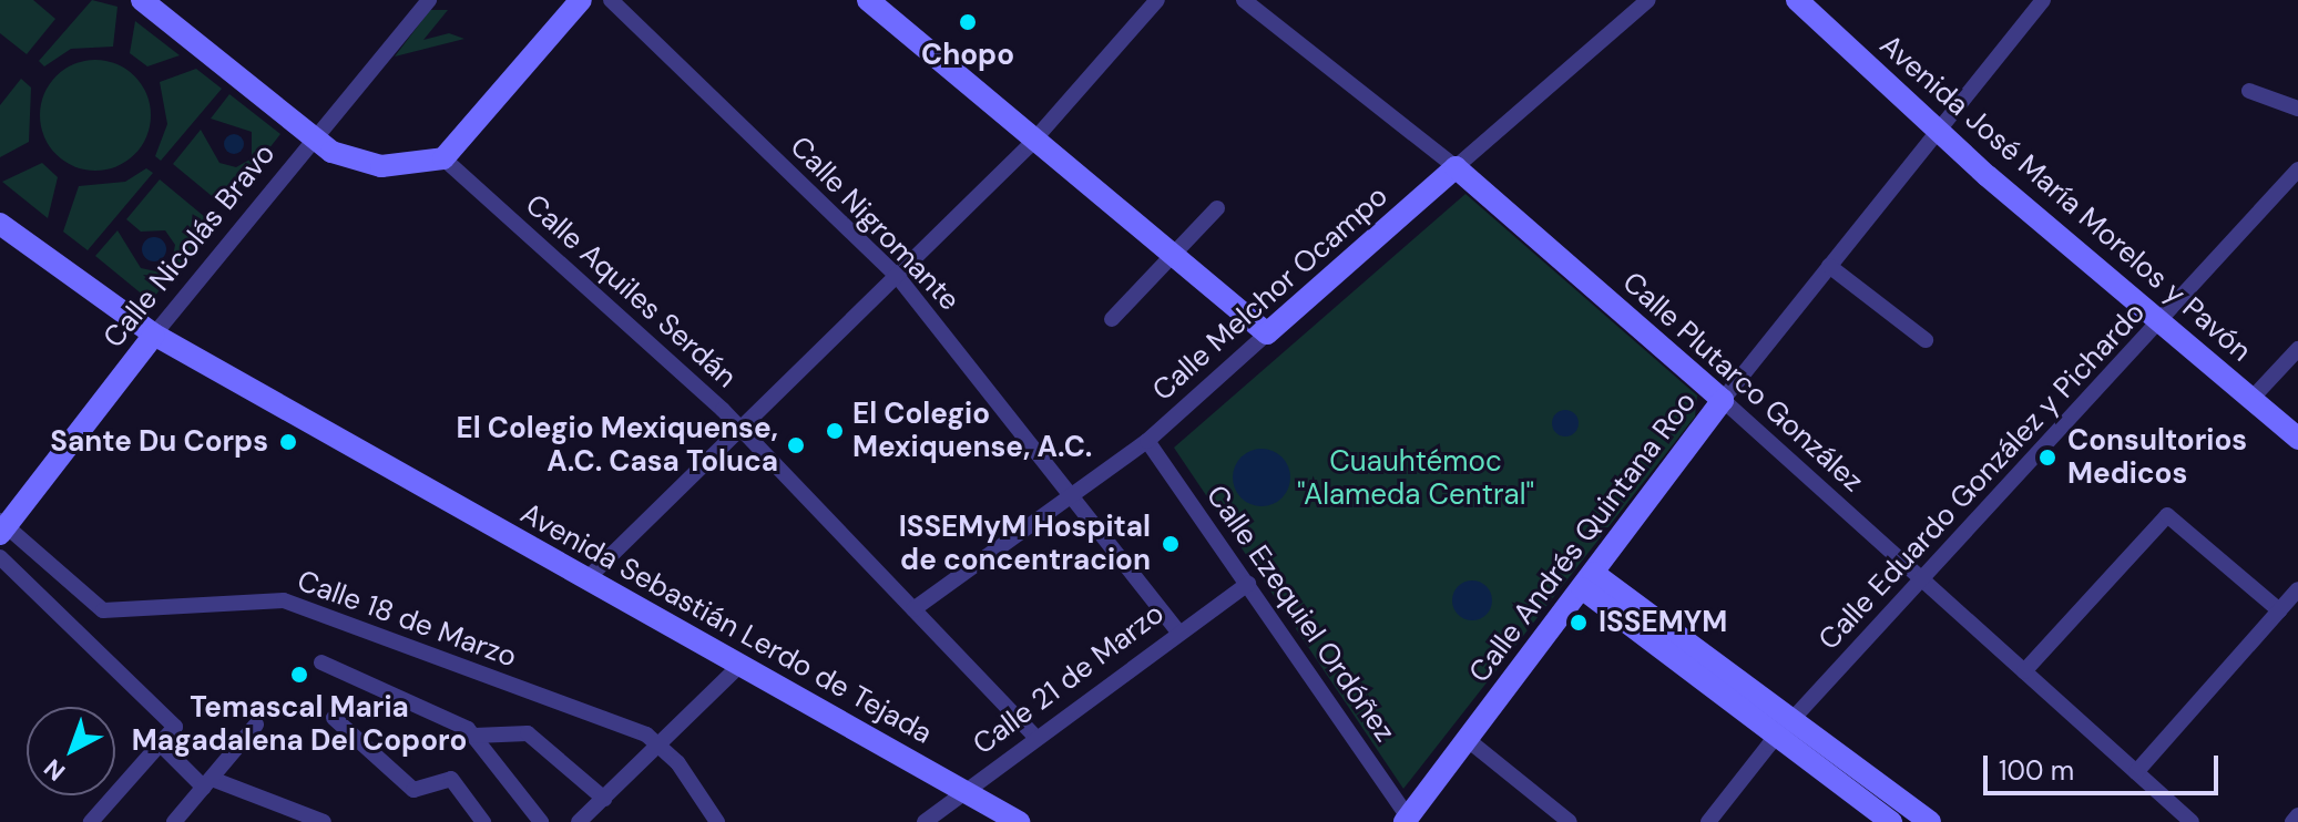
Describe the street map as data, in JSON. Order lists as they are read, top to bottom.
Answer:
{
  "streets": {
    "main road": [
      "Avenida José María Morelos y Pavón",
      "Calle Nicolás Bravo",
      "Calle Melchor Ocampo",
      "Calle Plutarco González",
      "Calle Andrés Quintana Roo",
      "Avenida Sebastián Lerdo de Tejada"
    ],
    "street": [
      "Calle Nigromante",
      "Calle Aquiles Serdán",
      "Calle Eduardo González y Pichardo",
      "Calle Ezequiel Ordóñez",
      "Calle 18 de Marzo",
      "Calle 21 de Marzo"
    ]
  },
  "crossings": [
    ["Avenida José María Morelos y Pavón", "Calle Eduardo González y Pichardo"],
    ["Avenida José María Morelos y Pavón", "Calle Andrés Quintana Roo"],
    ["Calle Nigromante", "Calle Melchor Ocampo"],
    ["Calle Nigromante", "Calle 21 de Marzo"],
    ["Calle Nicolás Bravo", "Calle 18 de Marzo"],
    ["Calle Nicolás Bravo", "Avenida Sebastián Lerdo de Tejada"],
    ["Calle Aquiles Serdán", "Calle Melchor Ocampo"],
    ["Calle Aquiles Serdán", "Calle 21 de Marzo"],
    ["Calle Melchor Ocampo", "Calle Plutarco González"],
    ["Calle Melchor Ocampo", "Calle Ezequiel Ordóñez"],
    ["Calle Plutarco González", "Calle Eduardo González y Pichardo"],
    ["Calle Plutarco González", "Calle Andrés Quintana Roo"],
    ["Calle Andrés Quintana Roo", "Calle Ezequiel Ordóñez"],
    ["Calle Ezequiel Ordóñez", "Calle 21 de Marzo"],
    ["Avenida Sebastián Lerdo de Tejada", "Calle 21 de Marzo"]
  ],
  "parks": ["Cuauhtémoc \"Alameda Central\""],
  "places": [
    "Chopo",
    "El Colegio Mexiquense, A.C.",
    "Sante Du Corps",
    "El Colegio Mexiquense, A.C. Casa Toluca",
    "Consultorios Medicos",
    "ISSEMyM Hospital de concentracion",
    "ISSEMYM",
    "Temascal Maria Magadalena Del Coporo"
  ],
  "scale_bar": "100 m",
  "north": "bottom left"
}
